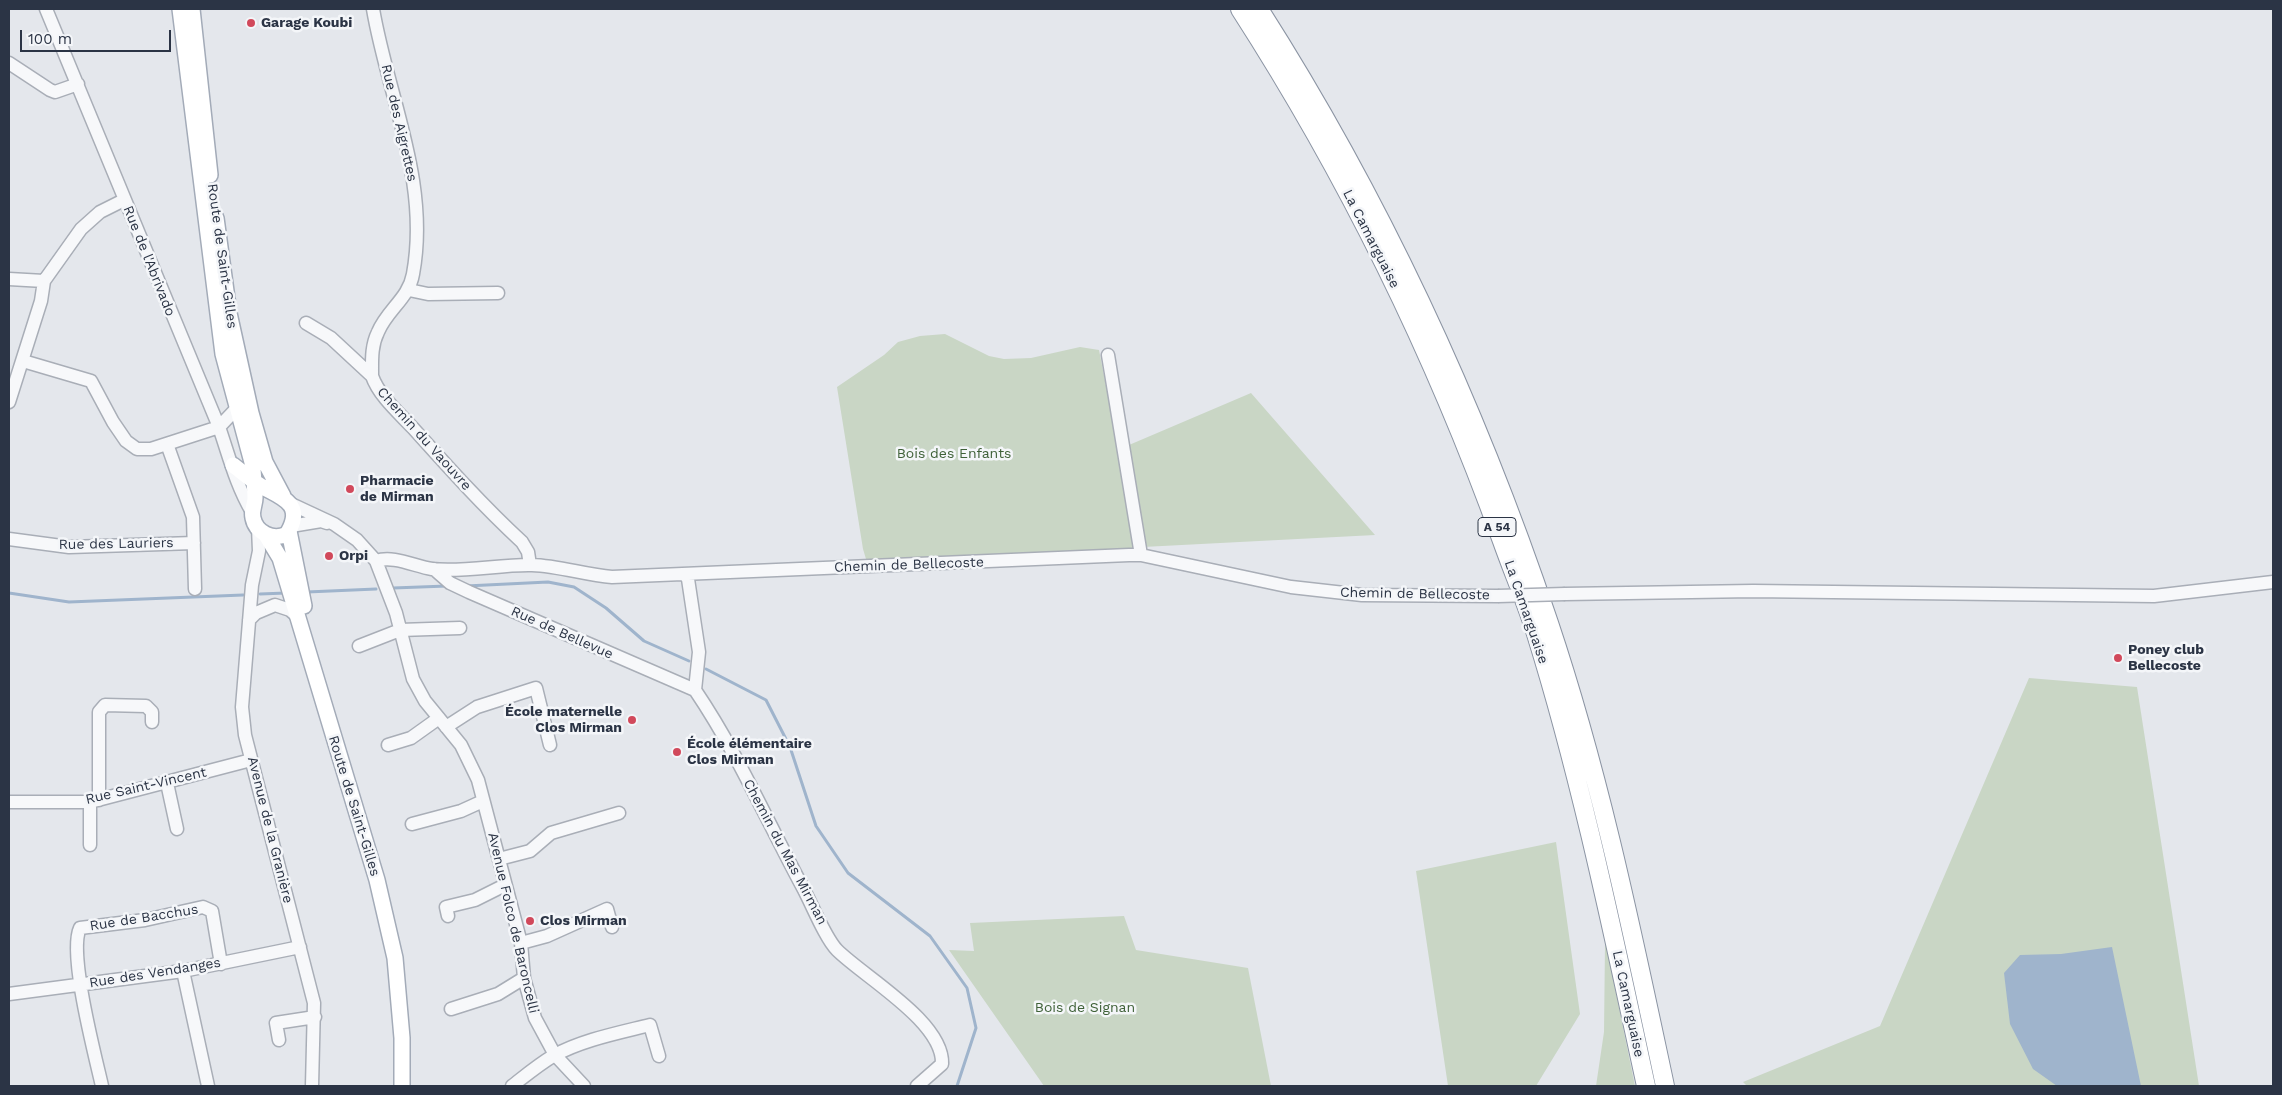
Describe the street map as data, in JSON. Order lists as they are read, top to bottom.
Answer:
{
  "streets": {
    "highway": ["La Camarguaise", "A 54"],
    "main road": ["Route de Saint-Gilles"],
    "street": [
      "Rue des Aigrettes",
      "Rue de l'Abrivado",
      "Chemin du Vaouvre",
      "Rue des Lauriers",
      "Chemin de Bellecoste",
      "Rue de Bellevue",
      "Rue Saint-Vincent",
      "Avenue de la Granière",
      "Chemin du Mas Mirman",
      "Rue de Bacchus",
      "Avenue Folco de Baroncelli",
      "Rue des Vendanges"
    ]
  },
  "crossings": [
    ["Rue des Aigrettes", "Chemin du Vaouvre"],
    ["Route de Saint-Gilles", "Rue de l'Abrivado"],
    ["Route de Saint-Gilles", "Avenue de la Granière"],
    ["Rue de l'Abrivado", "Avenue de la Granière"],
    ["Chemin du Vaouvre", "Chemin de Bellecoste"],
    ["Chemin de Bellecoste", "Rue de Bellevue"],
    ["Chemin de Bellecoste", "Avenue Folco de Baroncelli"],
    ["Rue de Bellevue", "Chemin du Mas Mirman"],
    ["Rue Saint-Vincent", "Avenue de la Granière"],
    ["Avenue de la Granière", "Rue des Vendanges"],
    ["Rue de Bacchus", "Rue des Vendanges"]
  ],
  "parks": ["Bois des Enfants", "Bois de Signan"],
  "places": [
    "Garage Koubi",
    "Pharmacie de Mirman",
    "Orpi",
    "Poney club Bellecoste",
    "École maternelle Clos Mirman",
    "École élémentaire Clos Mirman",
    "Clos Mirman"
  ],
  "scale_bar": "100 m"
}
